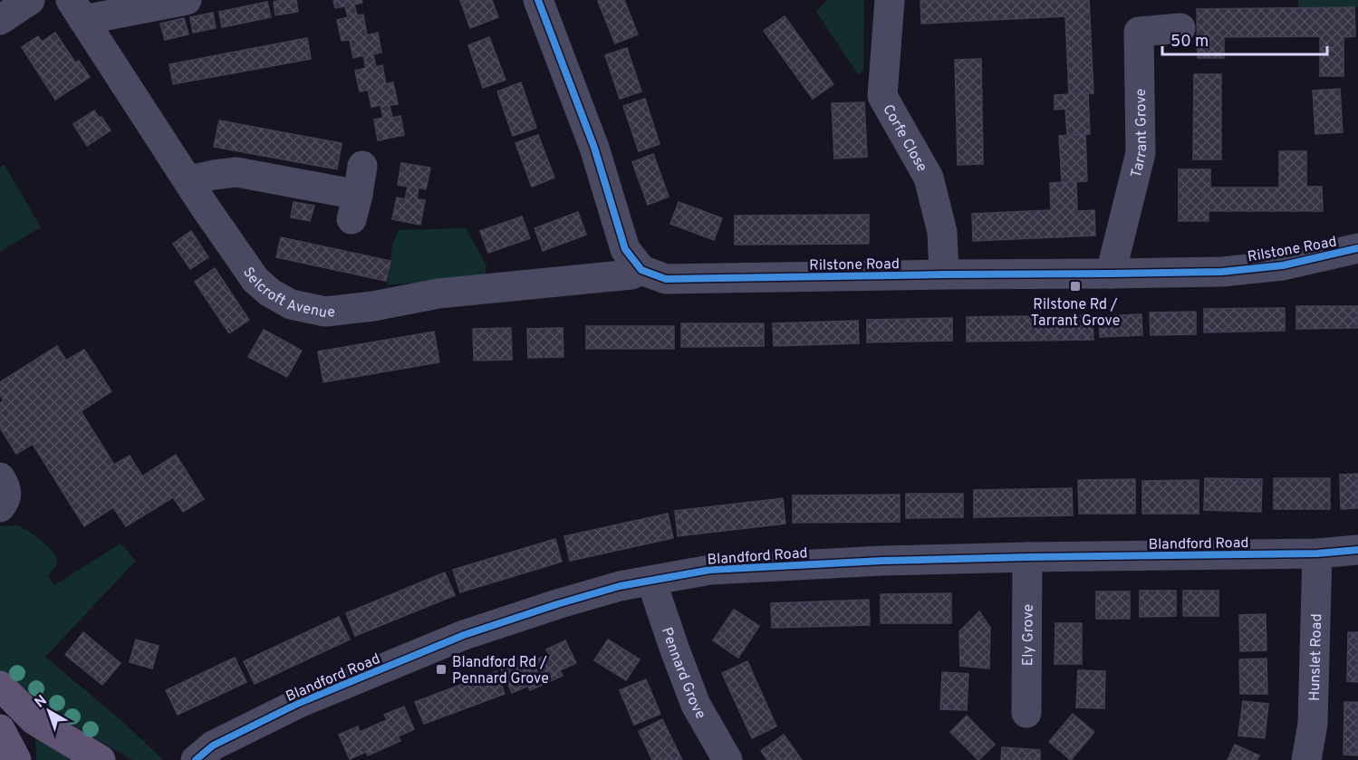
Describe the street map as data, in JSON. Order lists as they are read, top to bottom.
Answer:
{
  "streets": {
    "street": [
      "Tarrant Grove",
      "Corfe Close",
      "Rilstone Road",
      "Selcroft Avenue",
      "Blandford Road",
      "Ely Grove",
      "Hunslet Road",
      "Pennard Grove"
    ]
  },
  "crossings": [
    ["Tarrant Grove", "Rilstone Road"],
    ["Corfe Close", "Rilstone Road"],
    ["Rilstone Road", "Selcroft Avenue"],
    ["Blandford Road", "Ely Grove"],
    ["Blandford Road", "Hunslet Road"],
    ["Blandford Road", "Pennard Grove"]
  ],
  "places": {
    "transit": ["Rilstone Rd / Tarrant Grove", "Blandford Rd / Pennard Grove"]
  },
  "scale_bar": "50 m",
  "north": "top left"
}
